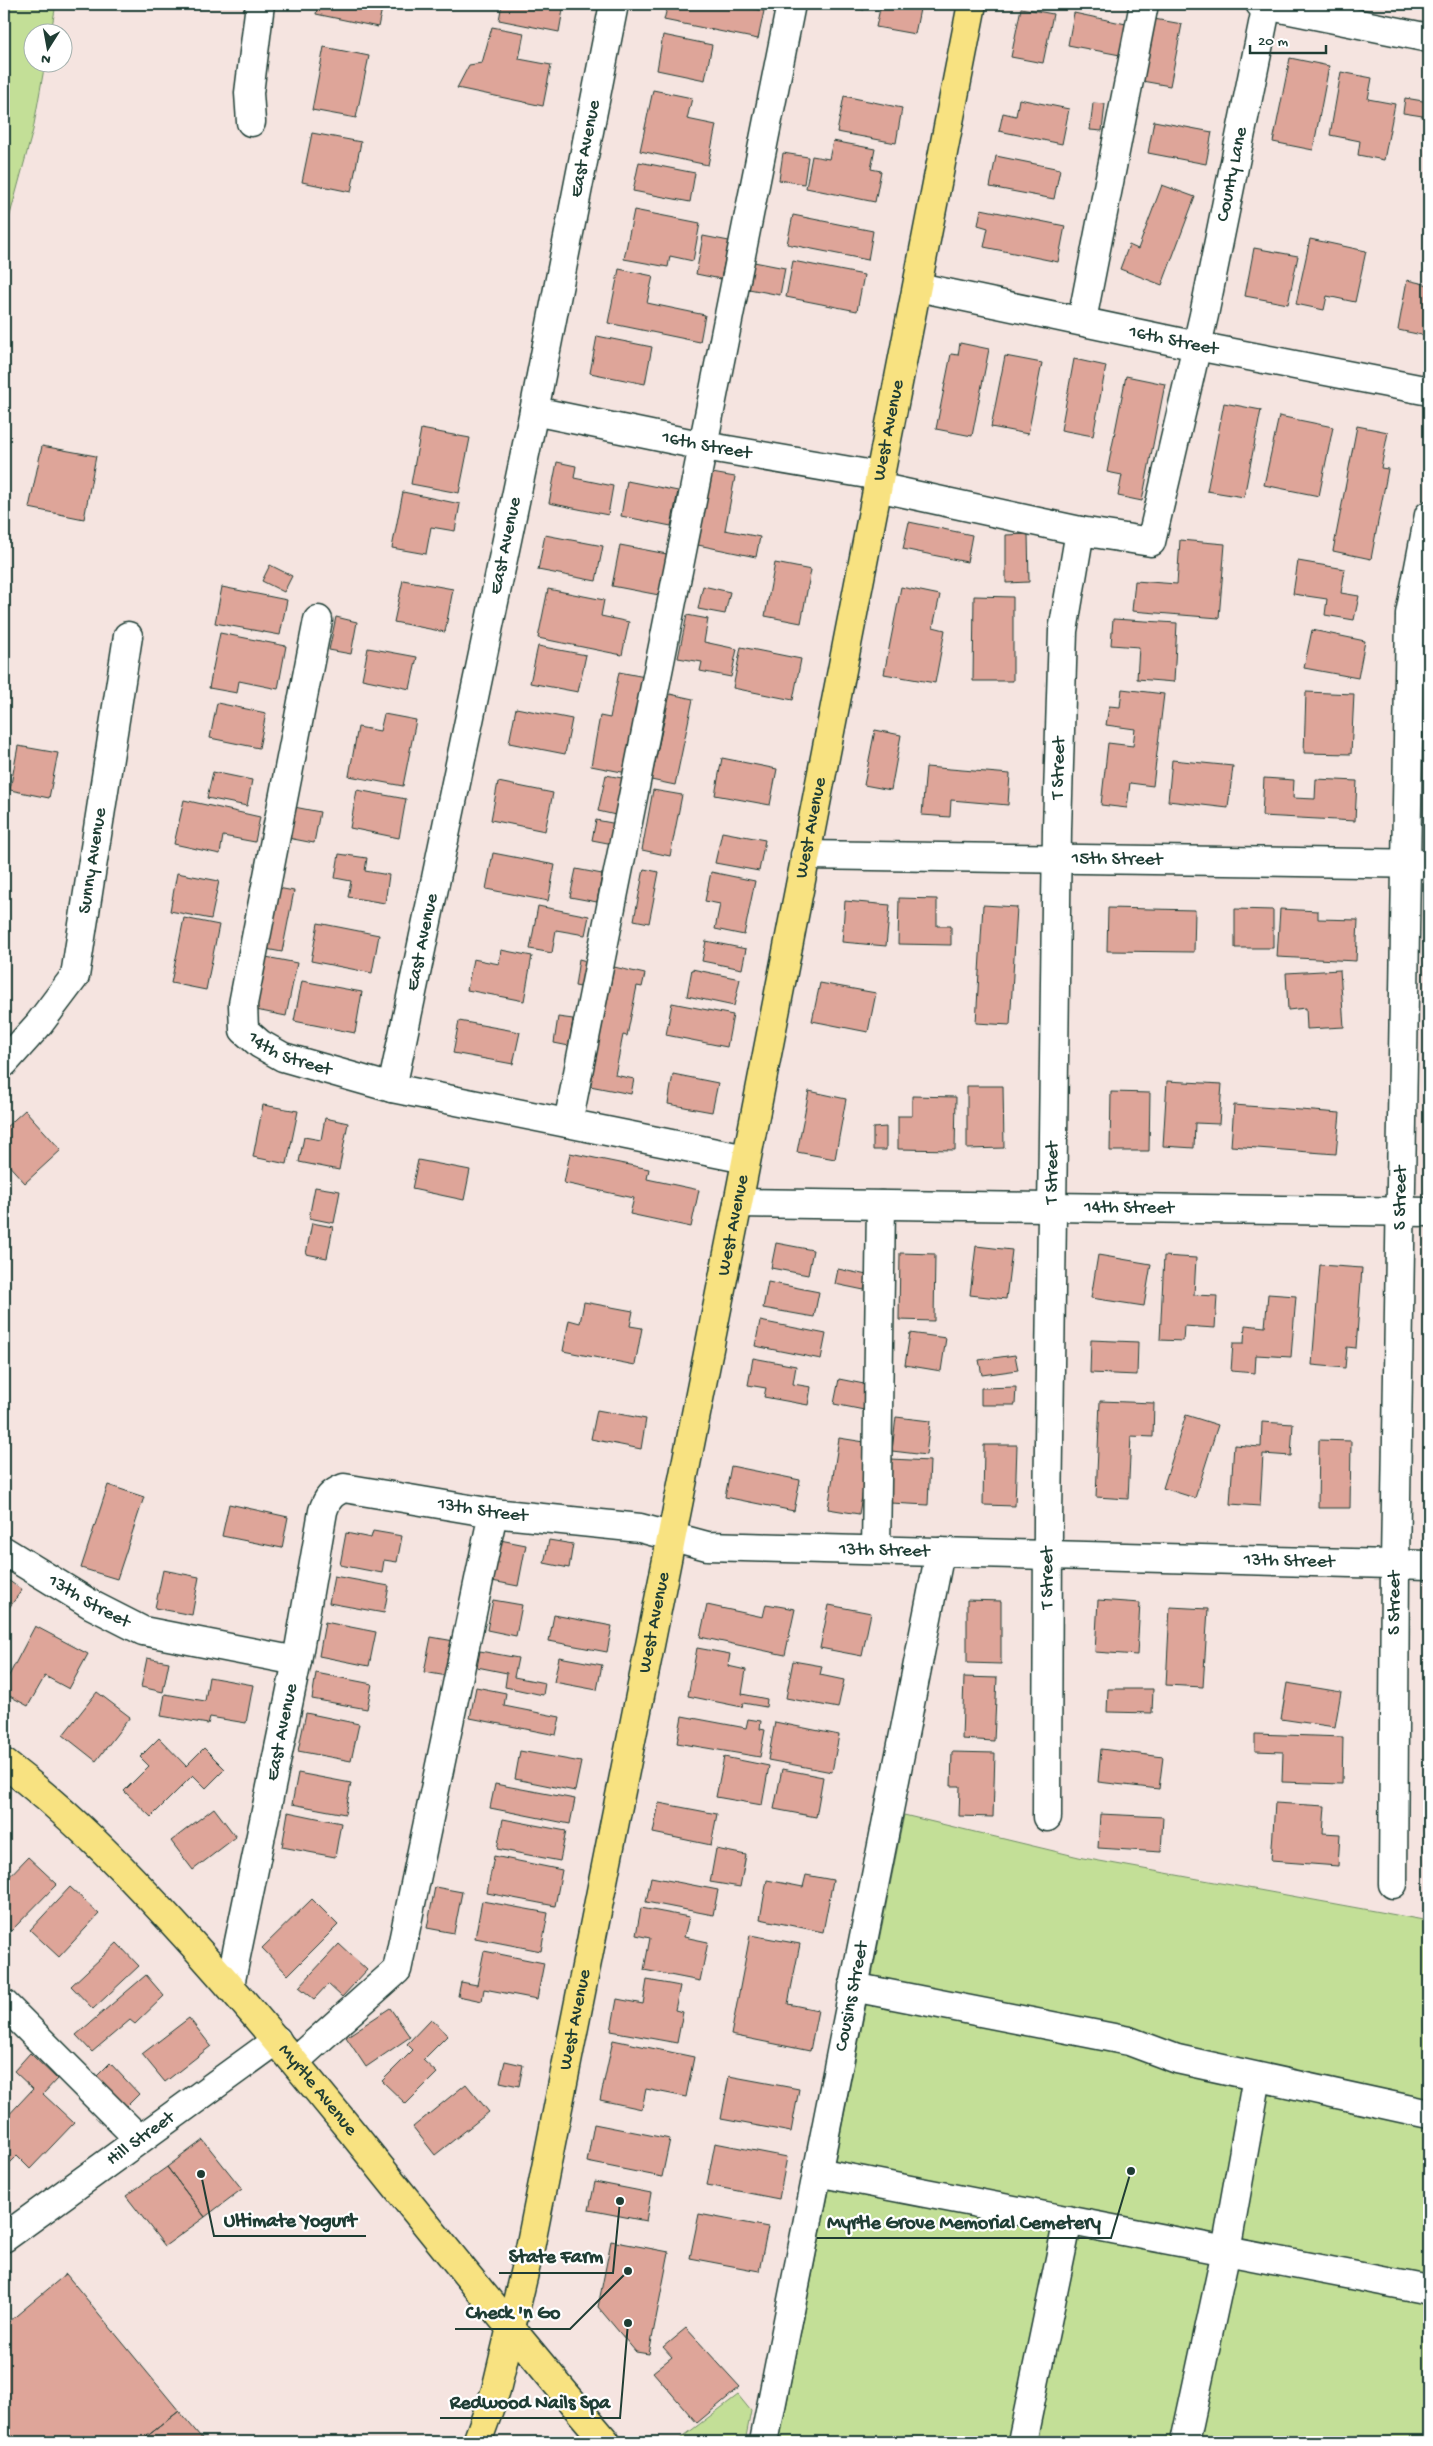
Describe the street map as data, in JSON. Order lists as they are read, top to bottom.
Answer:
{
  "streets": {
    "main road": ["West Avenue", "Myrtle Avenue"],
    "street": [
      "East Avenue",
      "County Lane",
      "16th Street",
      "T Street",
      "15th Street",
      "Sunny Avenue",
      "14th Street",
      "S Street",
      "13th Street",
      "Cousins Street",
      "Hill Street"
    ]
  },
  "crossings": [
    ["East Avenue", "16th Street"],
    ["East Avenue", "14th Street"],
    ["East Avenue", "13th Street"],
    ["East Avenue", "Myrtle Avenue"],
    ["County Lane", "16th Street"],
    ["16th Street", "West Avenue"],
    ["West Avenue", "15th Street"],
    ["West Avenue", "14th Street"],
    ["West Avenue", "13th Street"],
    ["West Avenue", "Myrtle Avenue"],
    ["T Street", "15th Street"],
    ["T Street", "14th Street"],
    ["T Street", "13th Street"],
    ["15th Street", "S Street"],
    ["14th Street", "S Street"],
    ["S Street", "13th Street"],
    ["13th Street", "Cousins Street"],
    ["Myrtle Avenue", "Hill Street"]
  ],
  "places": [
    "Myrtle Grove Memorial Cemetery",
    "Ultimate Yogurt",
    "State Farm",
    "Check 'n Go",
    "Redwood Nails Spa"
  ],
  "scale_bar": "20 m",
  "north": "bottom"
}
